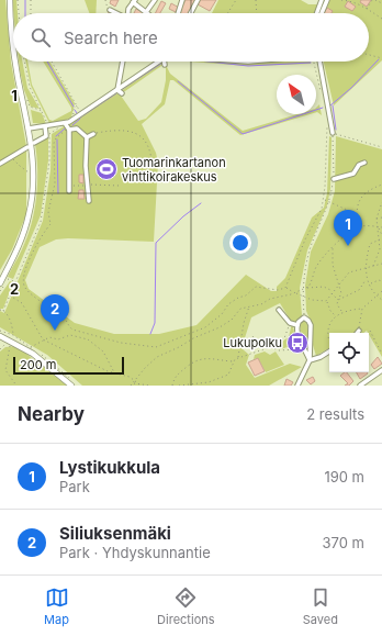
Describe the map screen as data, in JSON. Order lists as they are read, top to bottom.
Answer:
{
  "places": {
    "sports": ["Tuomarinkartanon vinttikoirakeskus"],
    "bus stop": ["Lukupolku"]
  },
  "scale_bar": "200 m",
  "north": "top left",
  "page": {
    "search": "Search here",
    "pins": ["1", "2"],
    "scale": "200 m",
    "heading": ["Nearby", "2 results"],
    "list": [
      {
        "mark": "1",
        "name": "Lystikukkula",
        "note": "Park",
        "value": "190 m"
      },
      {
        "mark": "2",
        "name": "Siliuksenmäki",
        "note": "Park · Yhdyskunnantie",
        "value": "370 m"
      }
    ],
    "nav": ["Map", "Directions", "Saved"]
  },
  "grid": {
    "rows": ["1", "2"]
  }
}
